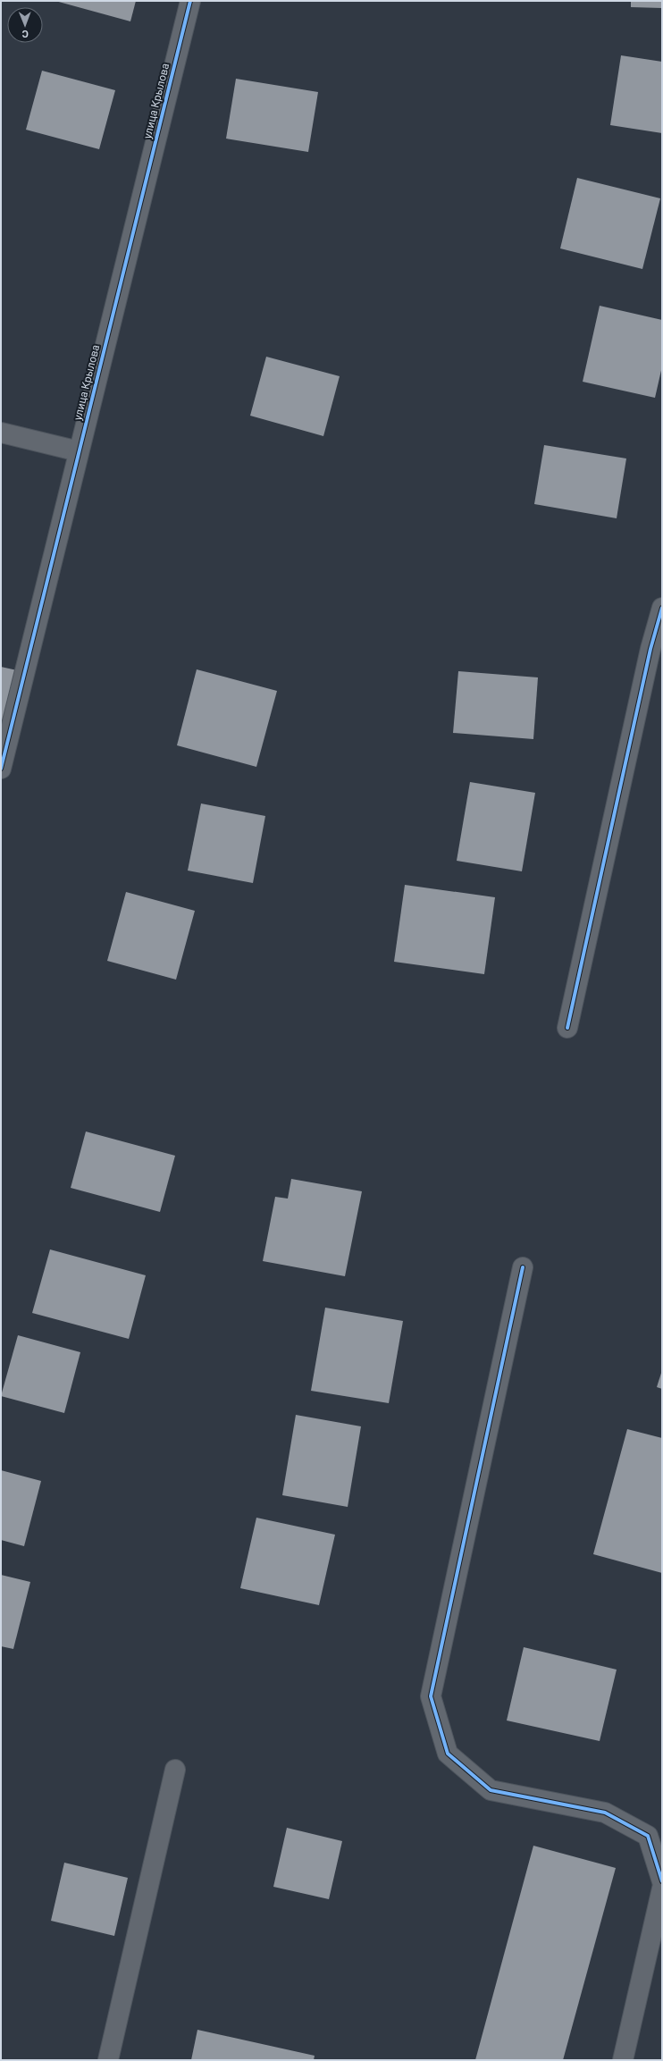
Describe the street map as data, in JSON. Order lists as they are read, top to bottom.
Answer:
{
  "streets": {
    "street": ["улица Крылова"]
  },
  "north": "bottom"
}
